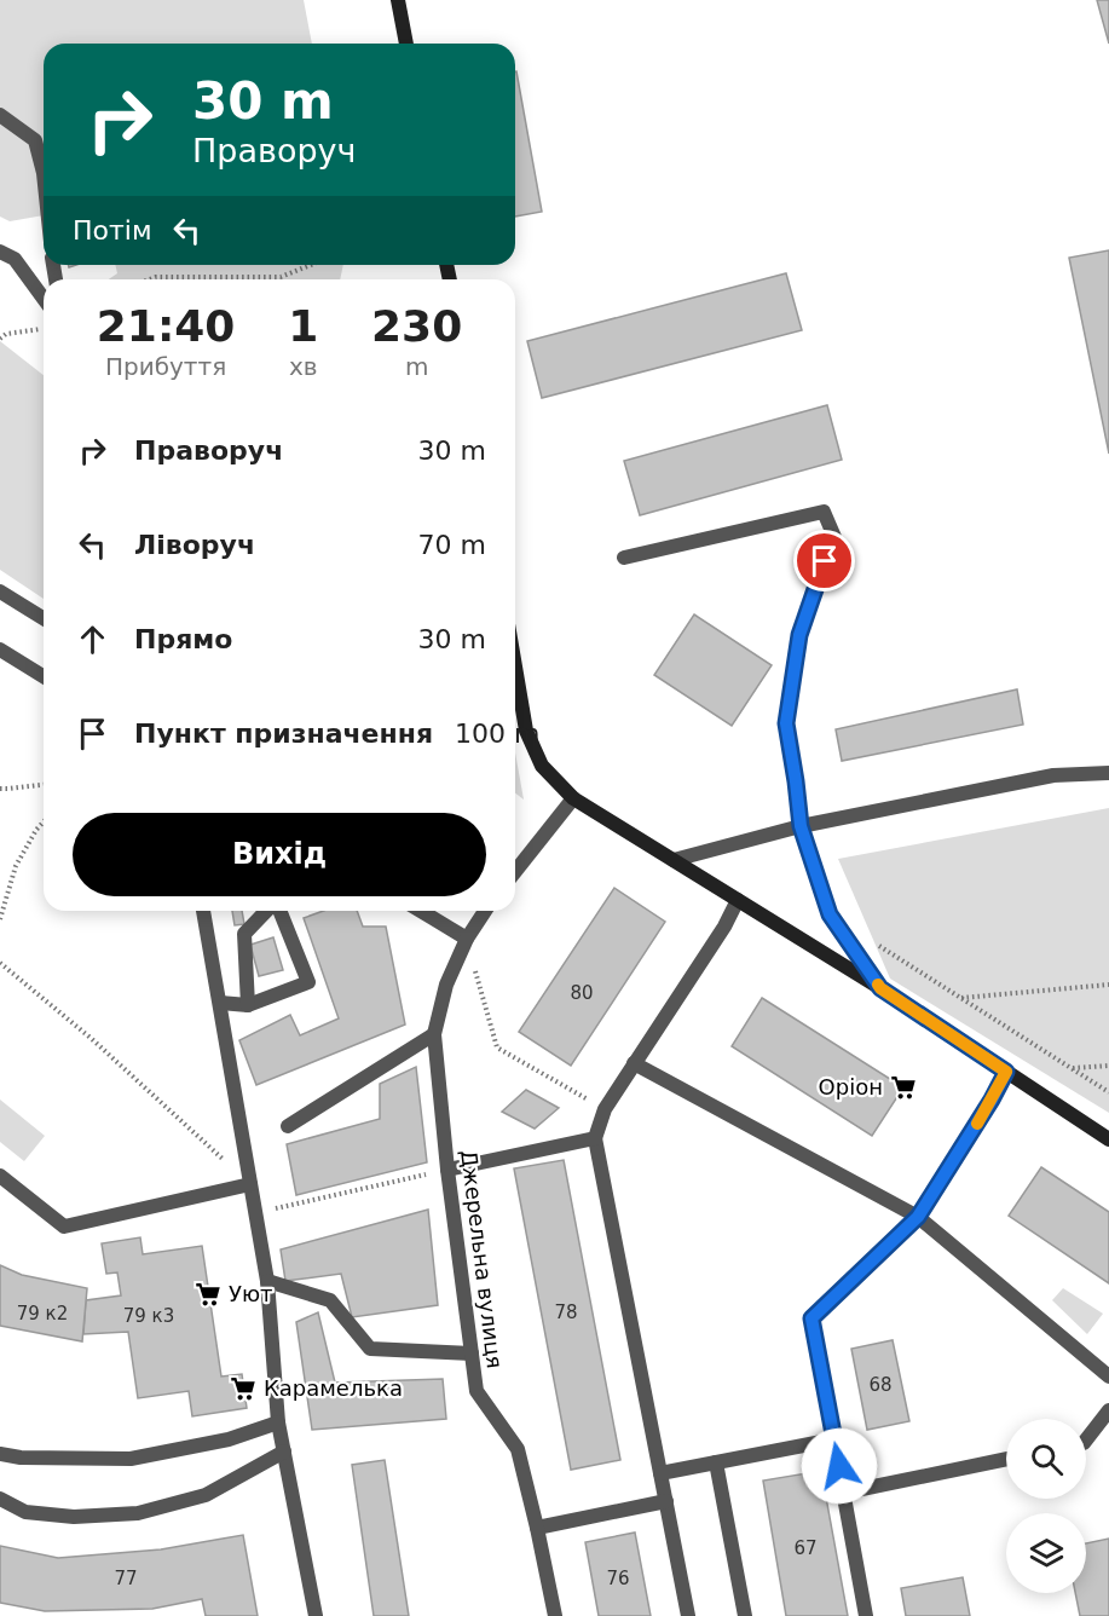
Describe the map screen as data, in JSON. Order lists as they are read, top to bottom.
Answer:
{
  "streets": {
    "street": ["Джерельна вулиця"]
  },
  "places": {
    "supermarket": ["Оріон", "Уют", "Карамелька"]
  },
  "house_numbers": [
    "80",
    "78",
    "79 к2",
    "79 к3",
    "68",
    "67",
    "77",
    "76"
  ],
  "page": {
    "turn": ["30 m", "Праворуч"],
    "then": "Потім",
    "eta": [
      "21:40",
      "Прибуття",
      "1",
      "хв",
      "230",
      "m"
    ],
    "list": [
      {
        "name": "Праворуч",
        "value": "30 m"
      },
      {
        "name": "Ліворуч",
        "value": "70 m"
      },
      {
        "name": "Прямо",
        "value": "30 m"
      },
      {
        "name": "Пункт призначення",
        "value": "100 m"
      }
    ],
    "buttons": "Вихід"
  }
}
